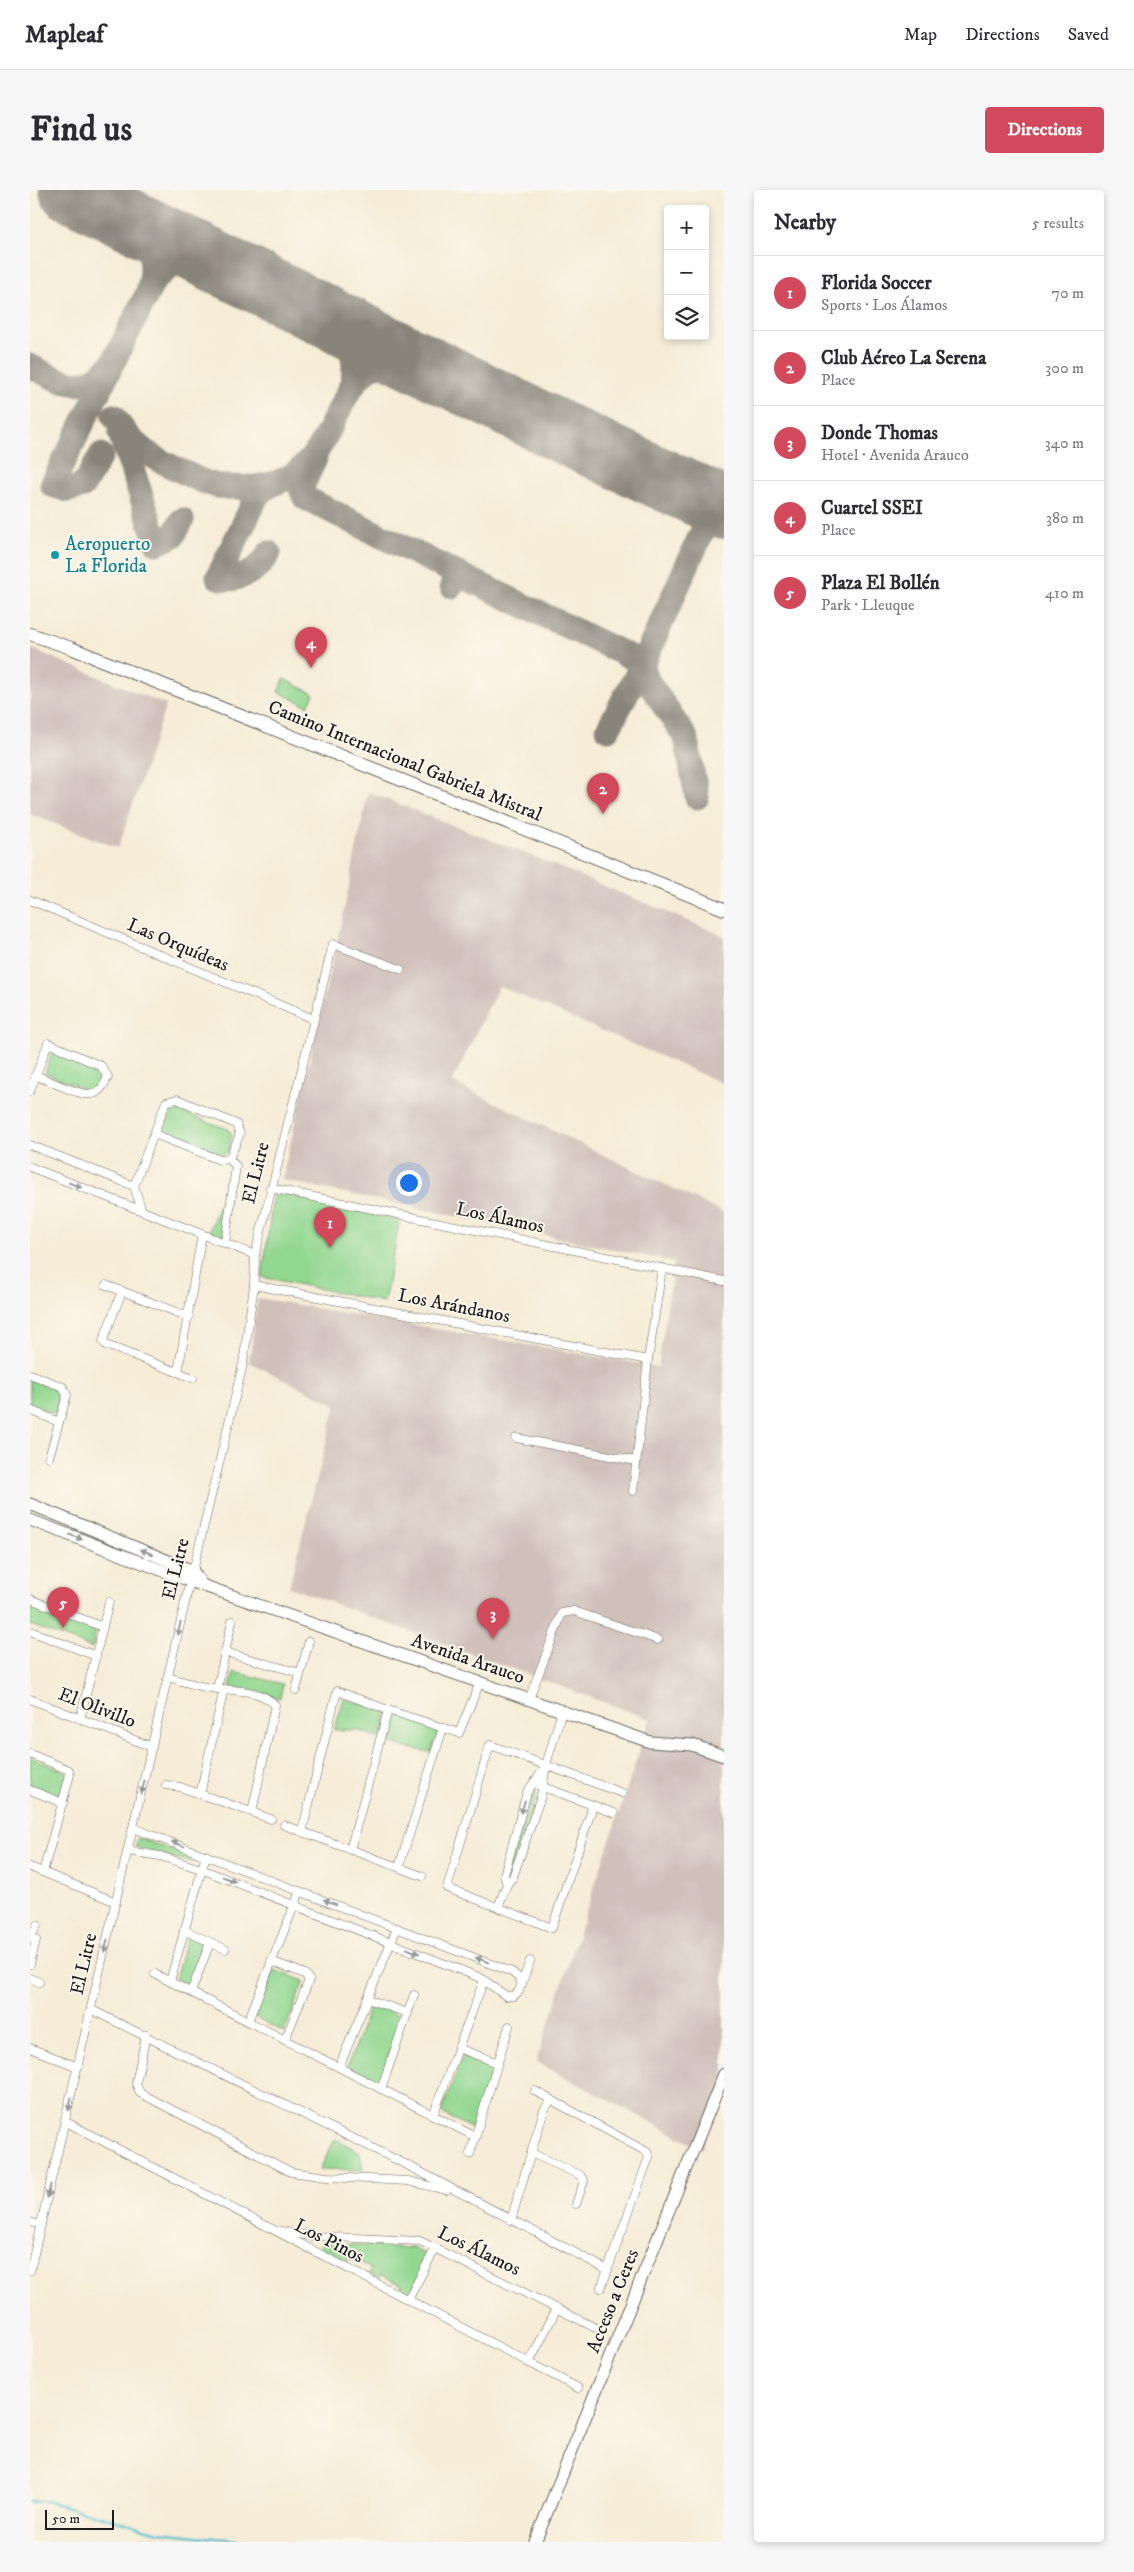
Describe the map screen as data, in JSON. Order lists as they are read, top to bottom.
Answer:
{
  "streets": {
    "main road": ["Camino Internacional Gabriela Mistral"],
    "street": [
      "Las Orquídeas",
      "El Litre",
      "Los Álamos",
      "Los Arándanos",
      "Avenida Arauco",
      "El Olivillo",
      "Los Pinos",
      "Acceso a Ceres"
    ]
  },
  "crossings": [
    ["Las Orquídeas", "El Litre"],
    ["El Litre", "Los Álamos"],
    ["El Litre", "Los Arándanos"],
    ["El Litre", "Avenida Arauco"],
    ["El Litre", "El Olivillo"],
    ["El Litre", "Los Pinos"],
    ["Los Álamos", "Los Pinos"]
  ],
  "places": ["Aeropuerto La Florida"],
  "scale_bar": "50 m",
  "page": {
    "header": "Mapleaf",
    "nav": ["Map", "Directions", "Saved"],
    "buttons": "Directions",
    "title": "Find us",
    "heading": ["Nearby", "5 results"],
    "map_buttons": ["+", "−"],
    "list": [
      {
        "mark": "1",
        "name": "Florida Soccer",
        "note": "Sports · Los Álamos",
        "value": "70 m"
      },
      {
        "mark": "2",
        "name": "Club Aéreo La Serena",
        "note": "Place",
        "value": "300 m"
      },
      {
        "mark": "3",
        "name": "Donde Thomas",
        "note": "Hotel · Avenida Arauco",
        "value": "340 m"
      },
      {
        "mark": "4",
        "name": "Cuartel SSEI",
        "note": "Place",
        "value": "380 m"
      },
      {
        "mark": "5",
        "name": "Plaza El Bollén",
        "note": "Park · Lleuque",
        "value": "410 m"
      }
    ],
    "pins": [
      "4",
      "2",
      "1",
      "5",
      "3"
    ],
    "scale": "50 m"
  }
}
